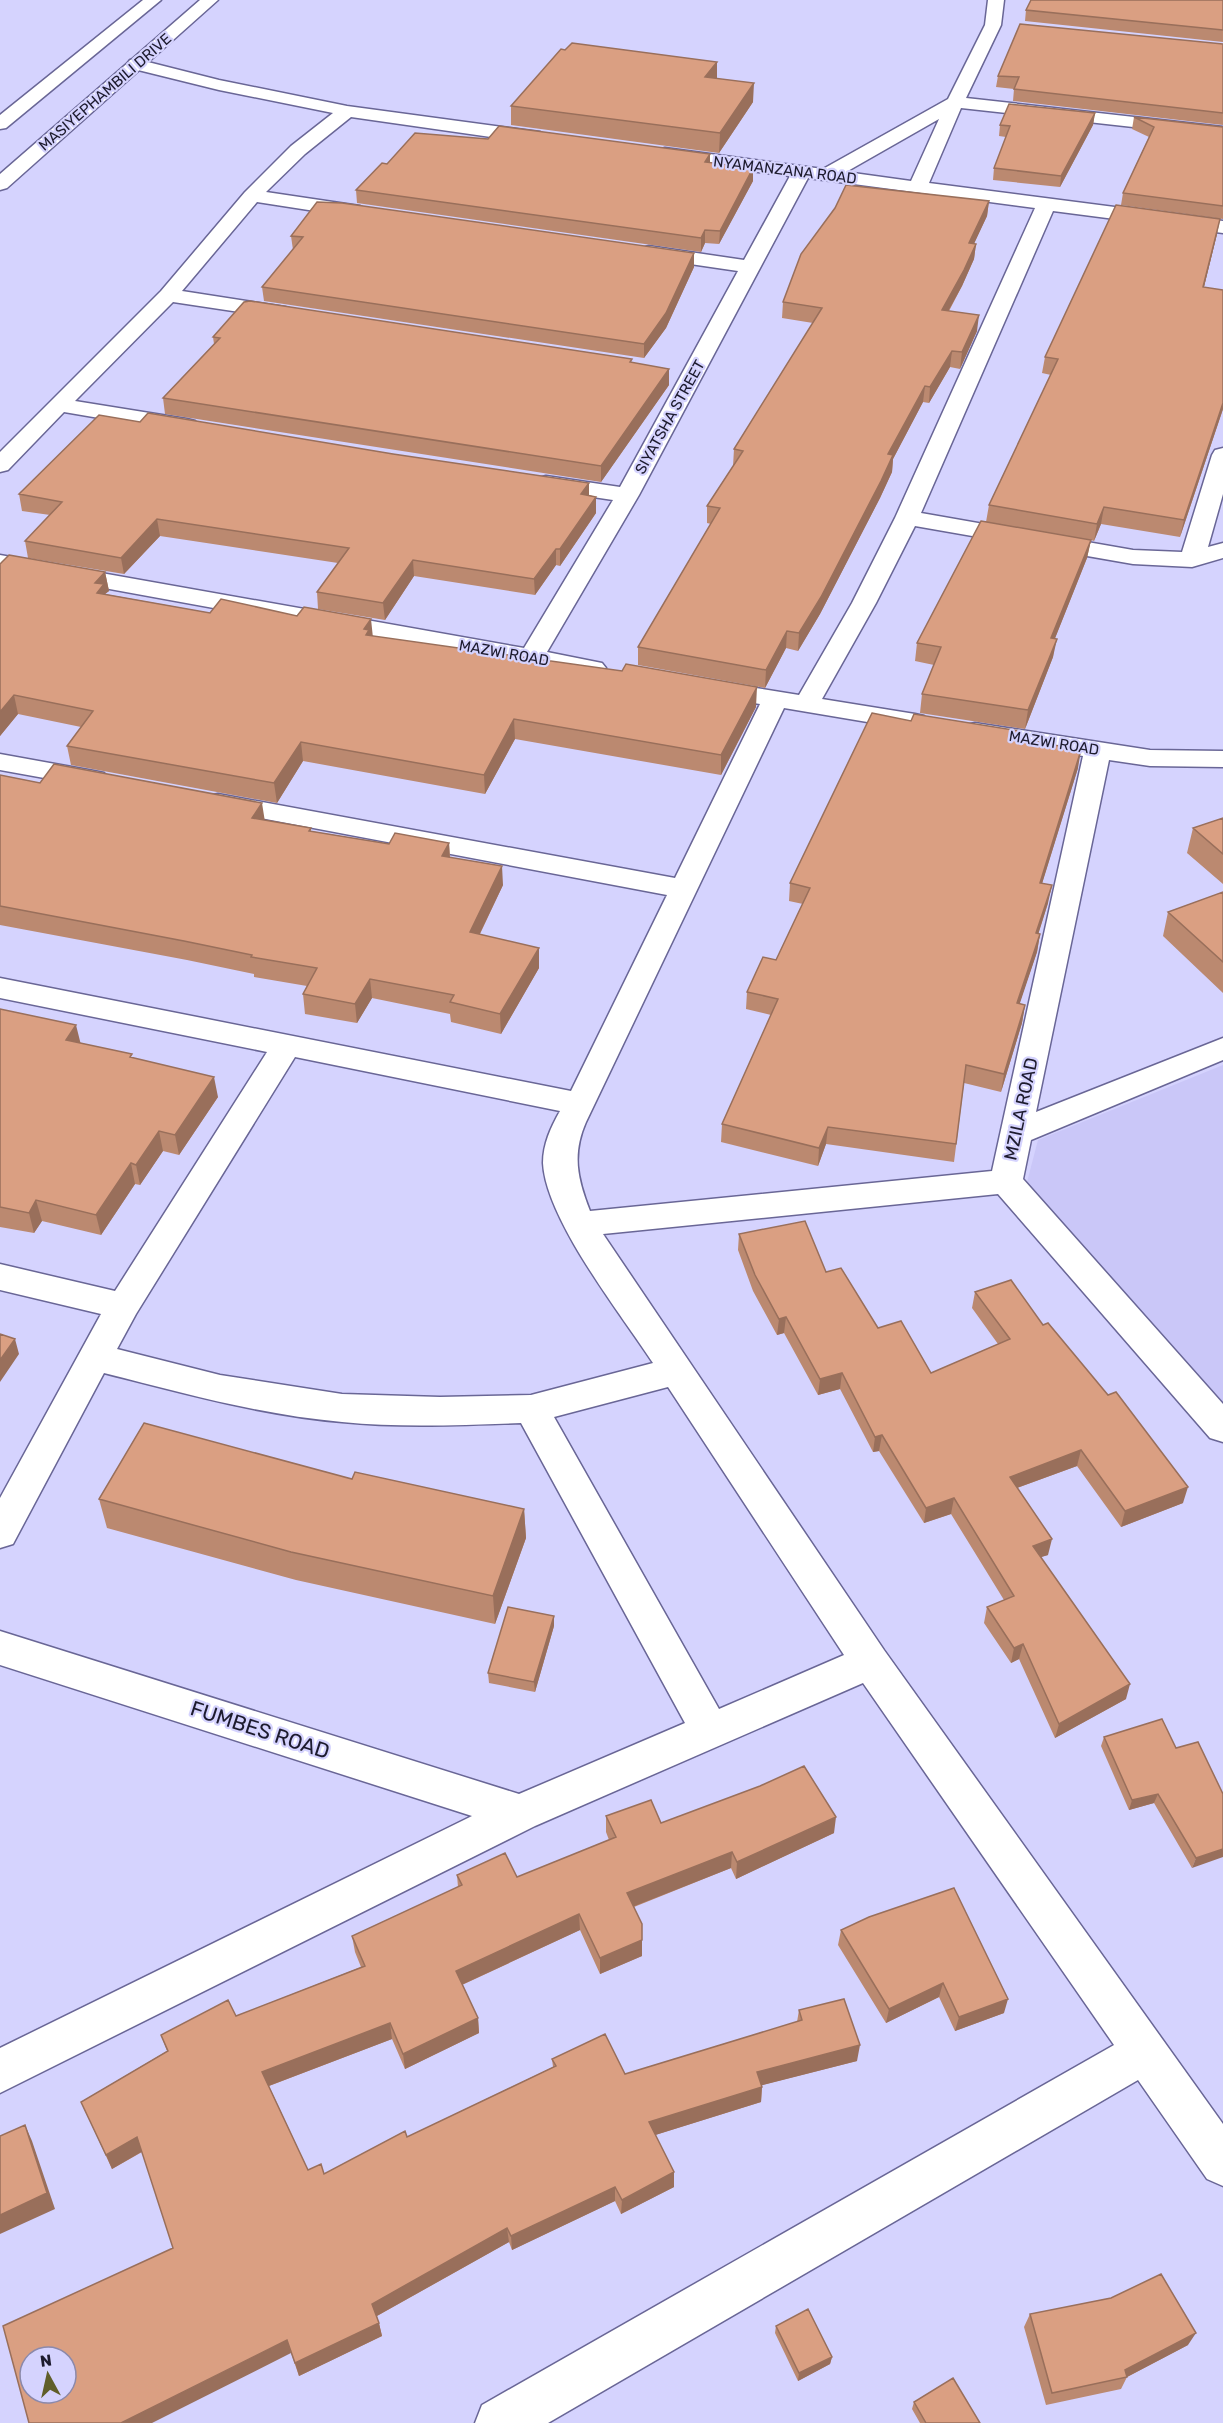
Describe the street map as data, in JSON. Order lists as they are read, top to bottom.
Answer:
{
  "streets": {
    "street": [
      "MASIYEPHAMBILI DRIVE",
      "NYAMANZANA ROAD",
      "SIYATSHA STREET",
      "MAZWI ROAD",
      "MZILA ROAD",
      "FUMBES ROAD"
    ]
  },
  "crossings": [
    ["NYAMANZANA ROAD", "SIYATSHA STREET"],
    ["SIYATSHA STREET", "MAZWI ROAD"],
    ["MAZWI ROAD", "MZILA ROAD"]
  ],
  "north": "top"
}
